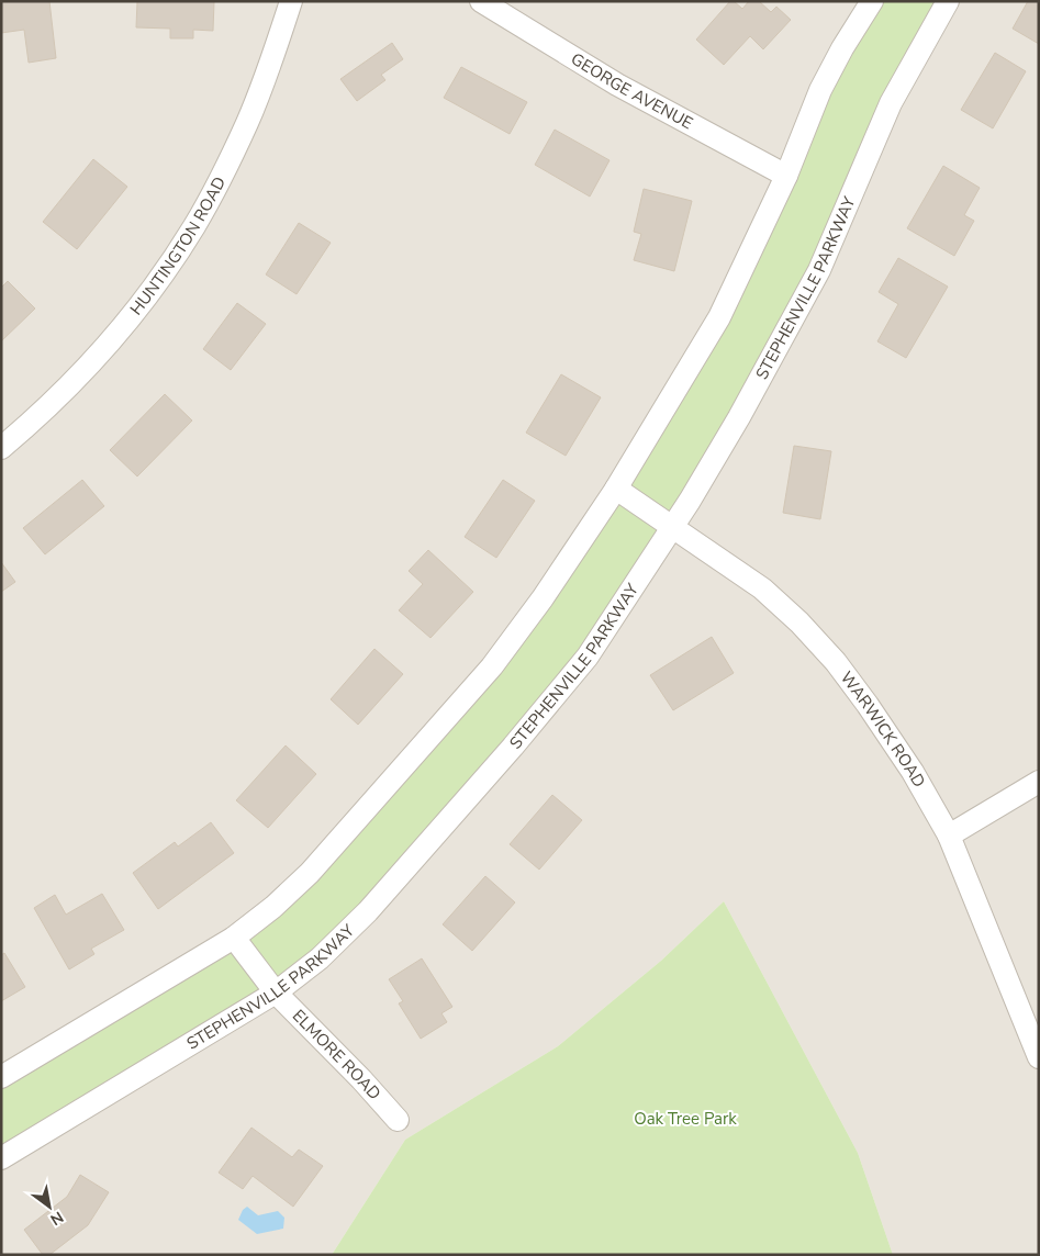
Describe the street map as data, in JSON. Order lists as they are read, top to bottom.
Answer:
{
  "streets": {
    "street": [
      "GEORGE AVENUE",
      "HUNTINGTON ROAD",
      "STEPHENVILLE PARKWAY",
      "WARWICK ROAD",
      "ELMORE ROAD"
    ]
  },
  "crossings": [
    ["STEPHENVILLE PARKWAY", "WARWICK ROAD"],
    ["STEPHENVILLE PARKWAY", "ELMORE ROAD"]
  ],
  "parks": ["Oak Tree Park"],
  "north": "bottom right"
}
